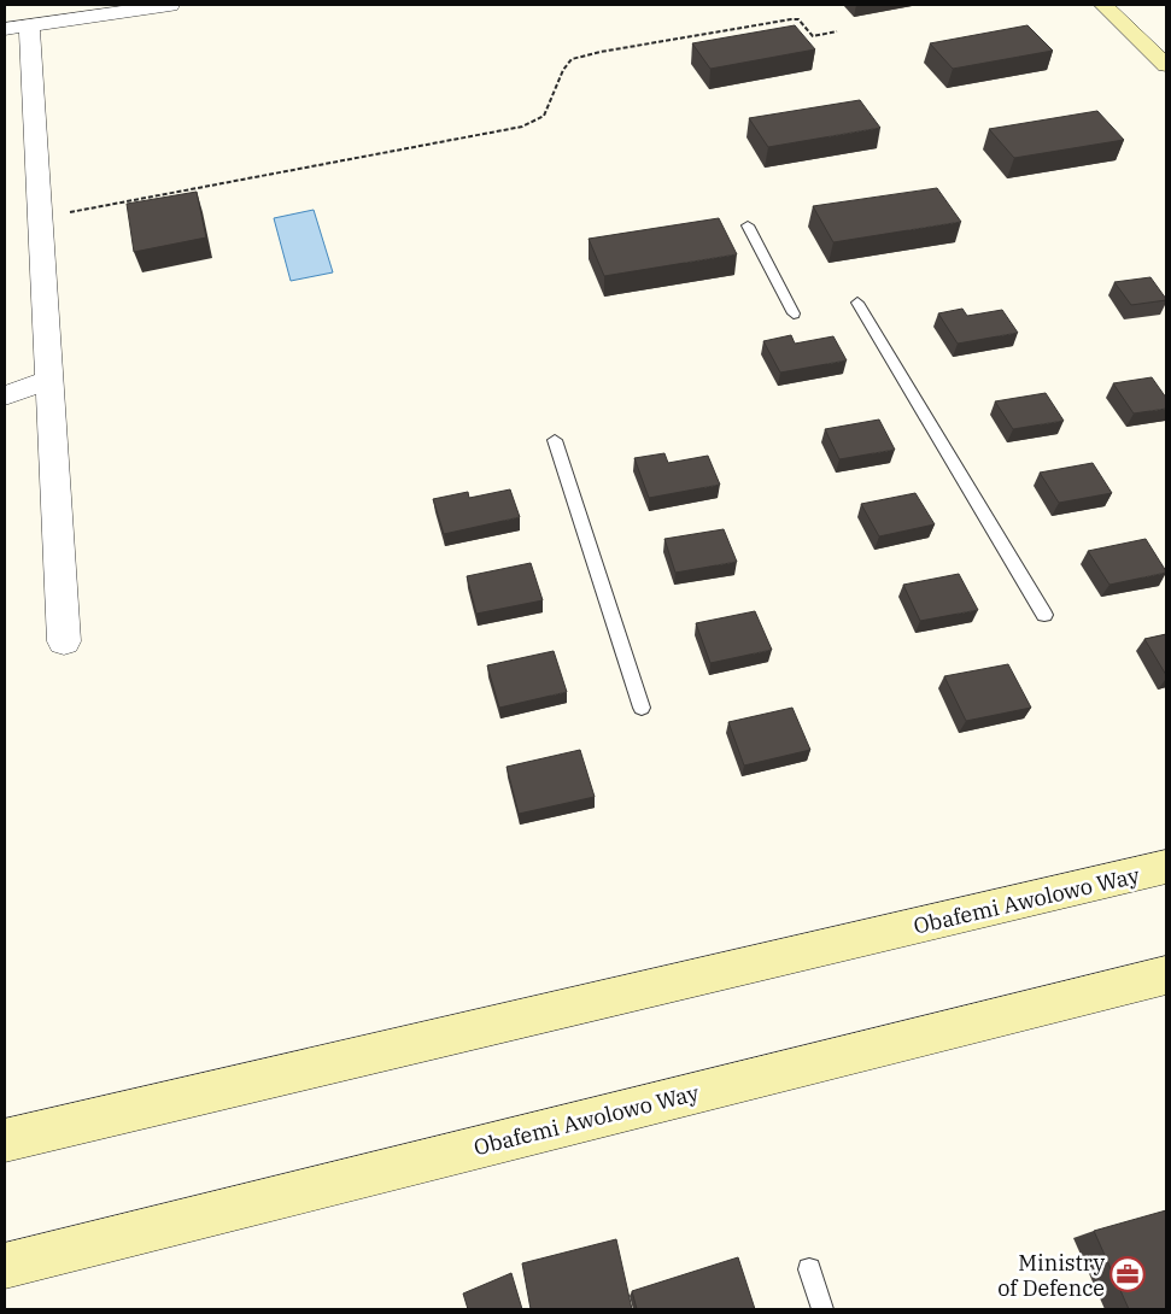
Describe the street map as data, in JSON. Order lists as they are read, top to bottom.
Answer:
{
  "streets": {
    "main road": ["Obafemi Awolowo Way"]
  },
  "places": {
    "office": ["Ministry of Defence"]
  }
}
